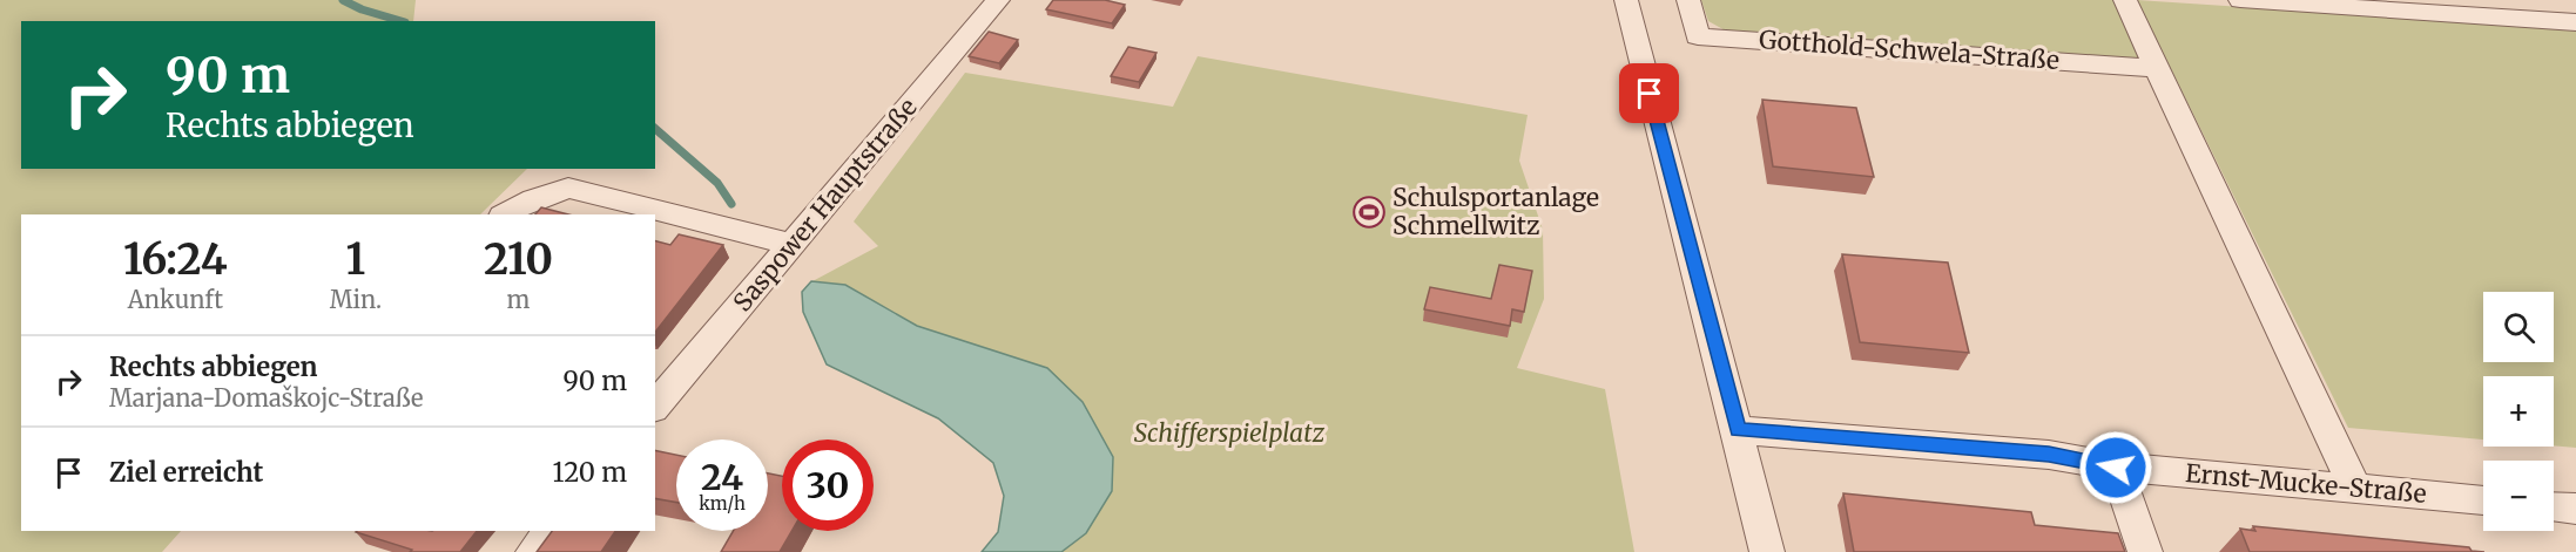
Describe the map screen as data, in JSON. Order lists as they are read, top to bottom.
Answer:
{
  "streets": {
    "street": ["Gotthold-Schwela-Straße", "Saspower Hauptstraße", "Ernst-Mucke-Straße"]
  },
  "parks": ["Schifferspielplatz"],
  "places": {
    "sports": ["Schulsportanlage Schmellwitz"]
  },
  "page": {
    "turn": ["90 m", "Rechts abbiegen"],
    "eta": [
      "16:24",
      "Ankunft",
      "1",
      "Min.",
      "210",
      "m"
    ],
    "map_buttons": ["+", "−"],
    "list": [
      {
        "name": "Rechts abbiegen",
        "note": "Marjana-Domaškojc-Straße",
        "value": "90 m"
      },
      {
        "name": "Ziel erreicht",
        "value": "120 m"
      }
    ],
    "speed": "24 km/h",
    "limit": "30"
  }
}
